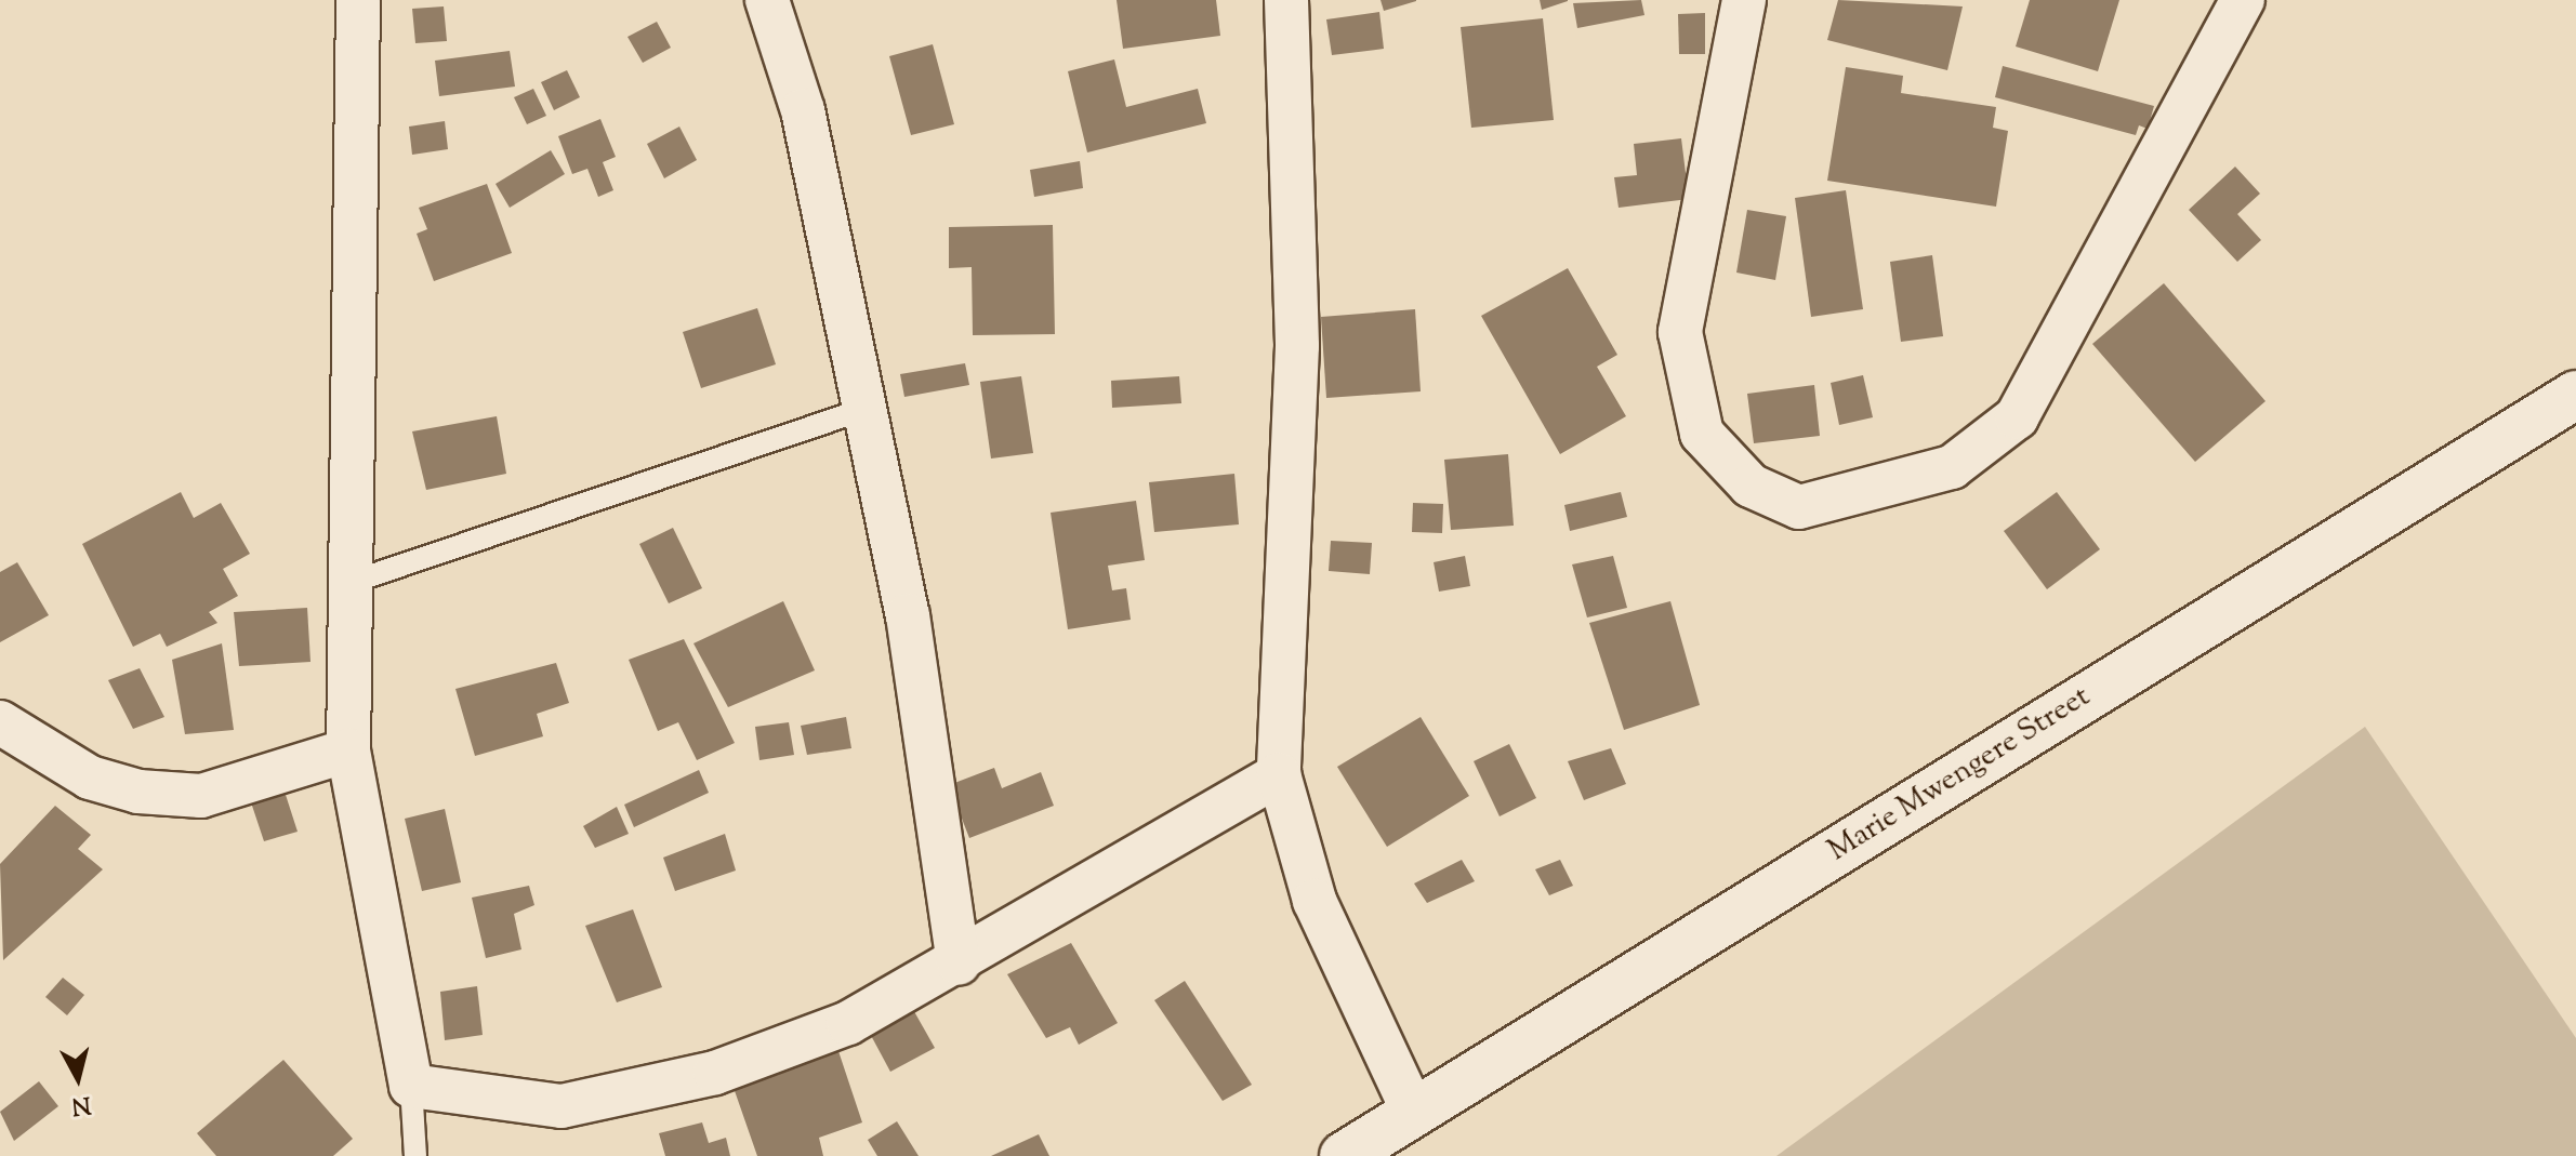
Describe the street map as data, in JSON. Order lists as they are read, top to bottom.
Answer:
{
  "streets": {
    "main road": ["Marie Mwengere Street"]
  },
  "north": "bottom"
}
